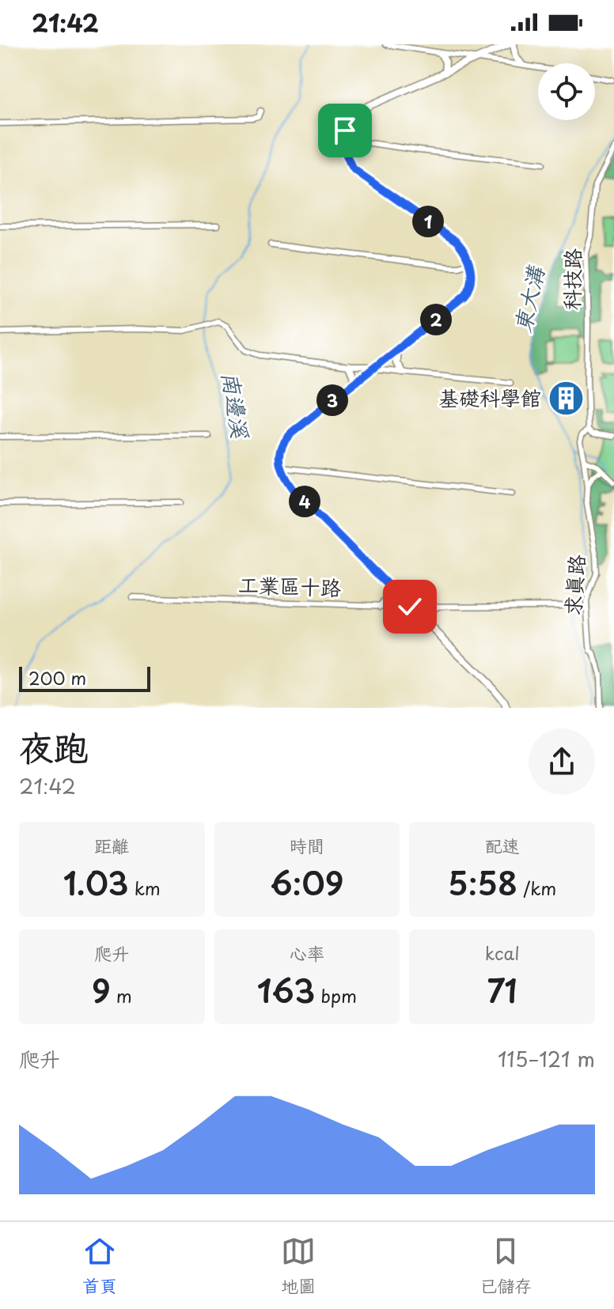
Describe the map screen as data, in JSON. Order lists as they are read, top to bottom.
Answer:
{
  "streets": {
    "street": ["科技路", "求真路", "工業區十路"]
  },
  "crossings": [
    ["科技路", "求真路"]
  ],
  "water": ["東大溝", "南邊溪"],
  "places": {
    "building": ["基礎科學館"]
  },
  "scale_bar": "200 m",
  "page": {
    "status": "21:42",
    "pins": [
      "1",
      "2",
      "3",
      "4"
    ],
    "scale": "200 m",
    "heading": ["夜跑", "21:42"],
    "stats": [
      ["距離", "1.03 km"],
      ["時間", "6:09"],
      ["配速", "5:58 /km"],
      ["爬升", "9 m"],
      ["心率", "163 bpm"],
      ["kcal", "71"]
    ],
    "chart": ["爬升", "115–121 m"],
    "tabs": ["首頁", "地圖", "已儲存"]
  }
}
